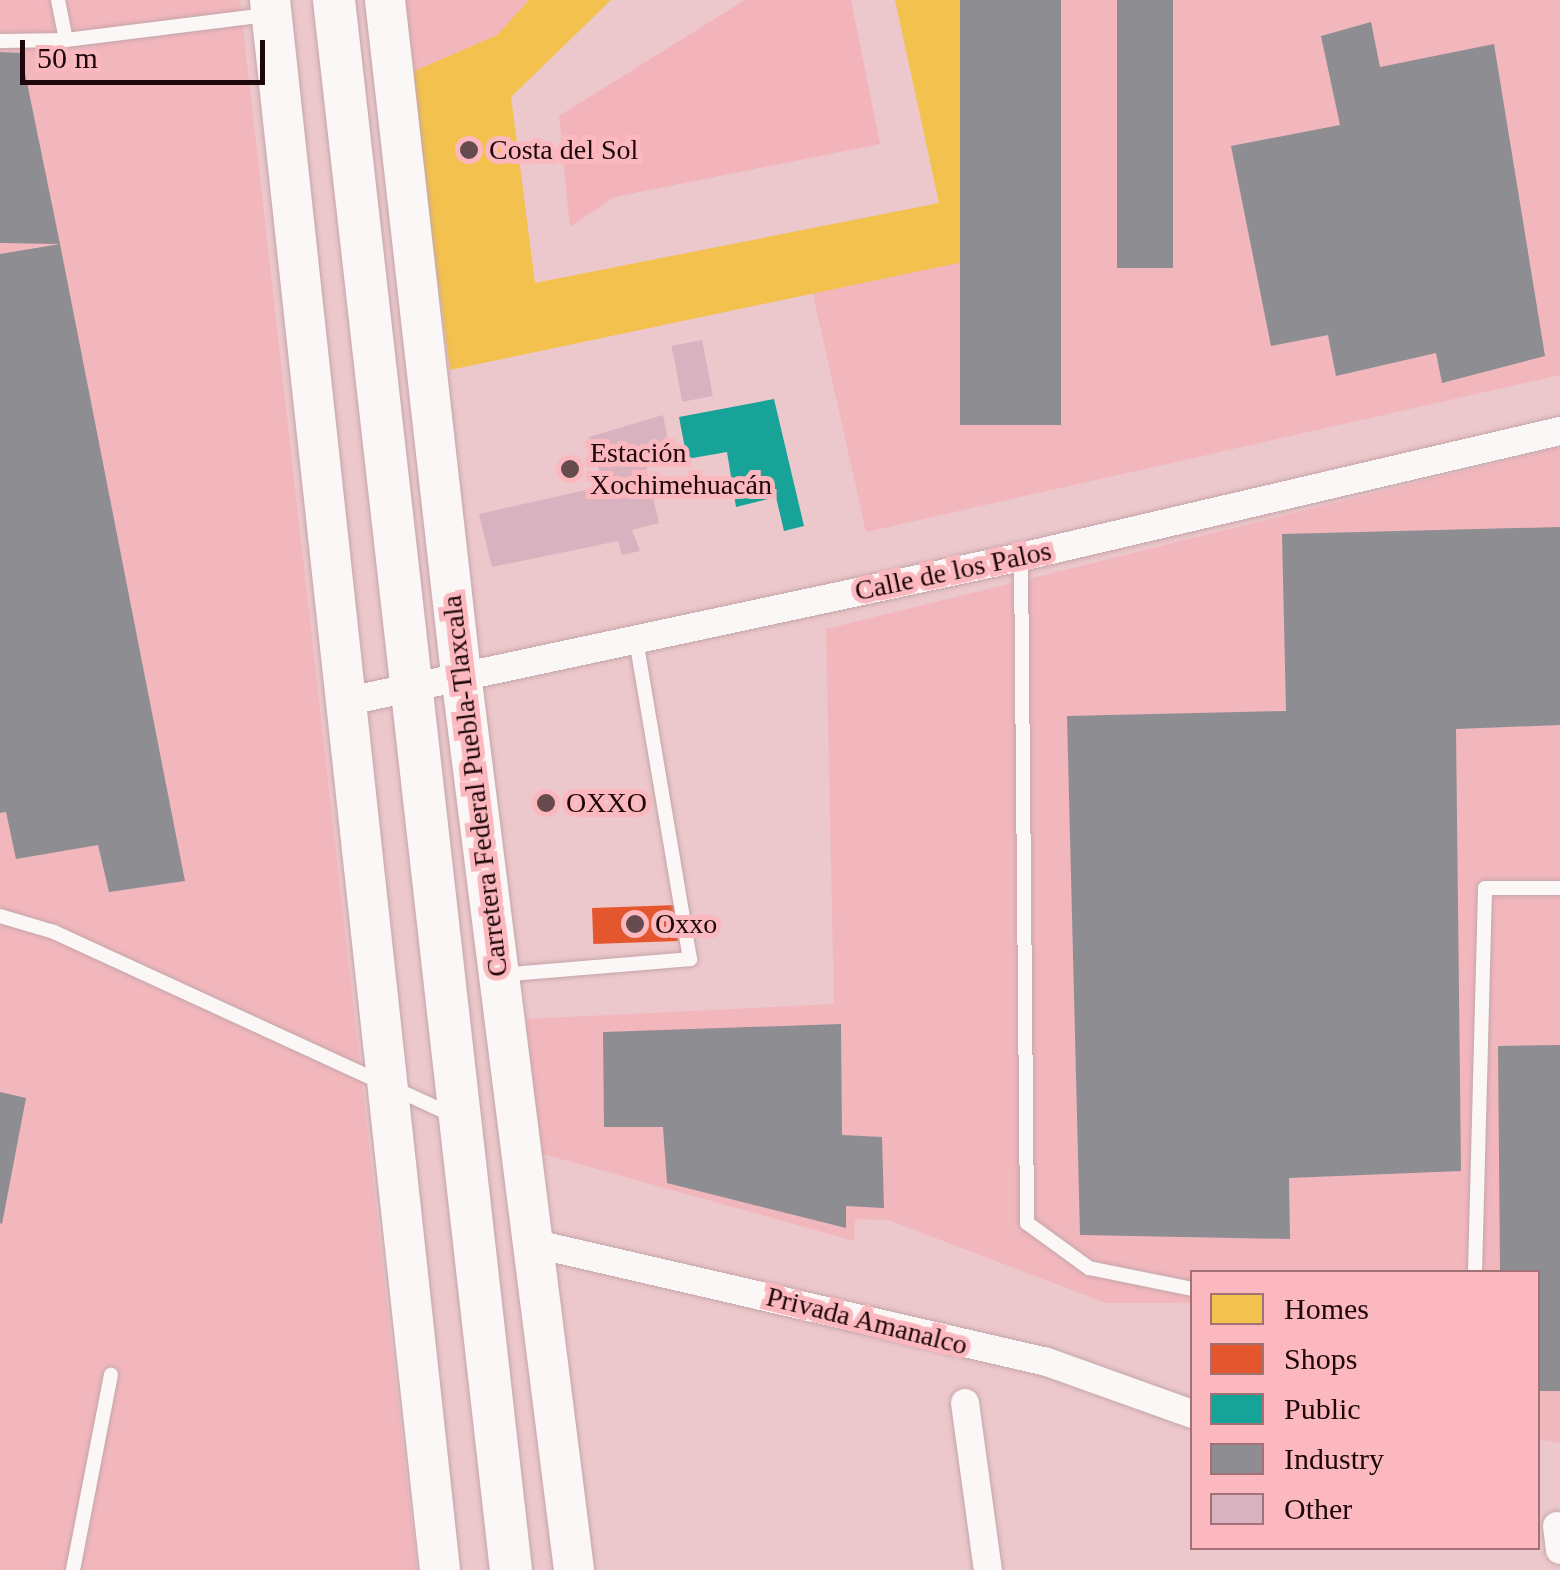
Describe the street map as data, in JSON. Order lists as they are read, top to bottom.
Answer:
{
  "streets": {
    "main road": ["Carretera Federal Puebla-Tlaxcala"],
    "street": ["Calle de los Palos", "Privada Amanalco"]
  },
  "crossings": [
    ["Calle de los Palos", "Carretera Federal Puebla-Tlaxcala"],
    ["Carretera Federal Puebla-Tlaxcala", "Privada Amanalco"]
  ],
  "places": [
    "Costa del Sol",
    "Estación Xochimehuacán",
    "OXXO",
    "Oxxo"
  ],
  "legend": [
    "Homes",
    "Shops",
    "Public",
    "Industry",
    "Other"
  ],
  "scale_bar": "50 m"
}
